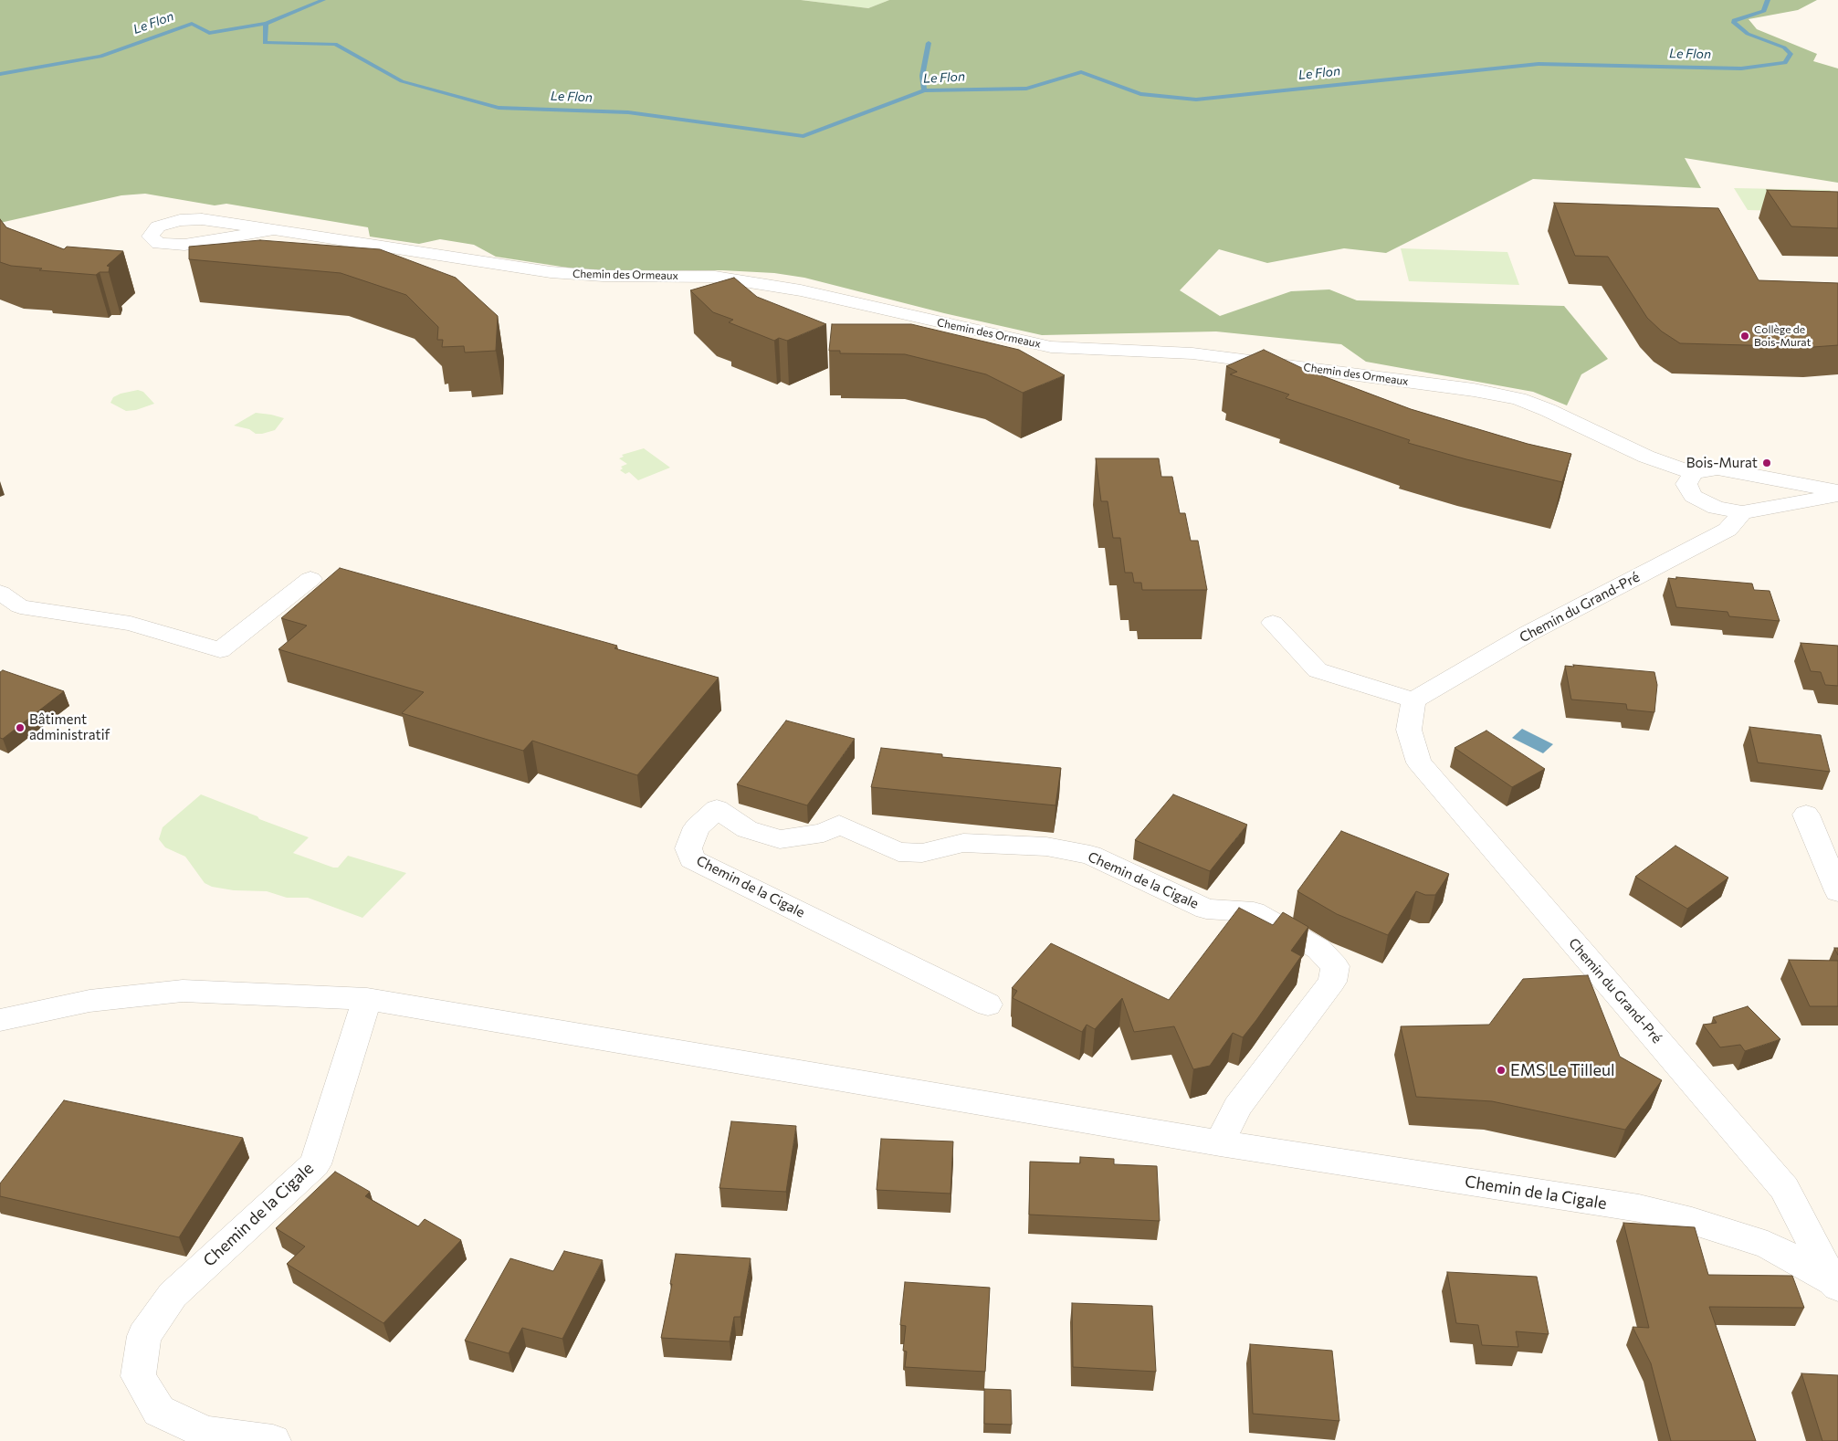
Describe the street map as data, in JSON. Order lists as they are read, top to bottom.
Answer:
{
  "streets": {
    "street": ["Chemin des Ormeaux", "Chemin du Grand-Pré", "Chemin de la Cigale"]
  },
  "crossings": [
    ["Chemin du Grand-Pré", "Chemin de la Cigale"]
  ],
  "water": ["Le Flon"],
  "places": [
    "Collège de Bois-Murat",
    "Bois-Murat",
    "Bâtiment administratif",
    "EMS Le Tilleul"
  ]
}
